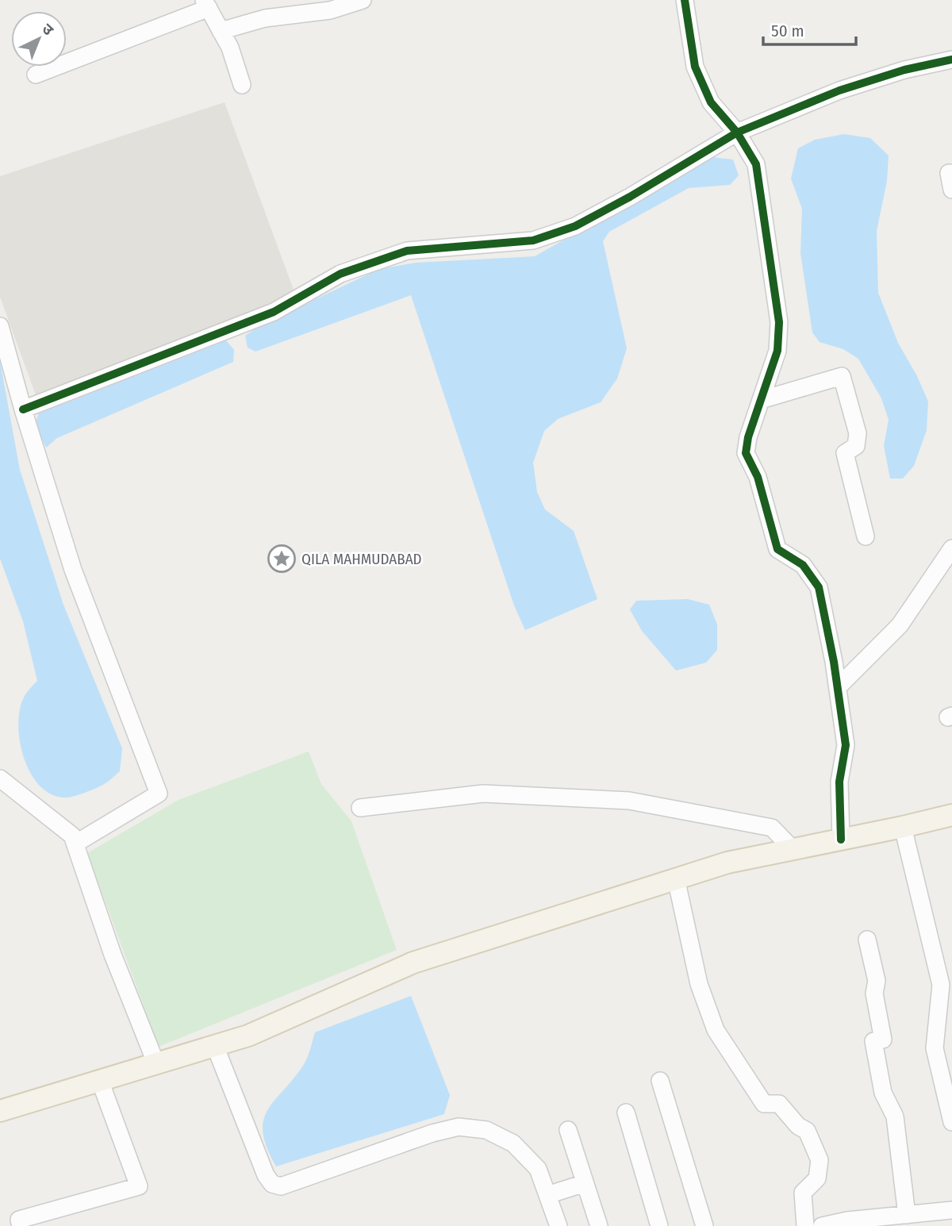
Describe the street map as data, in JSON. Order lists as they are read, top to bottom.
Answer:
{
  "places": {
    "place": ["QILA MAHMUDABAD"]
  },
  "scale_bar": "50 m",
  "north": "top right"
}
